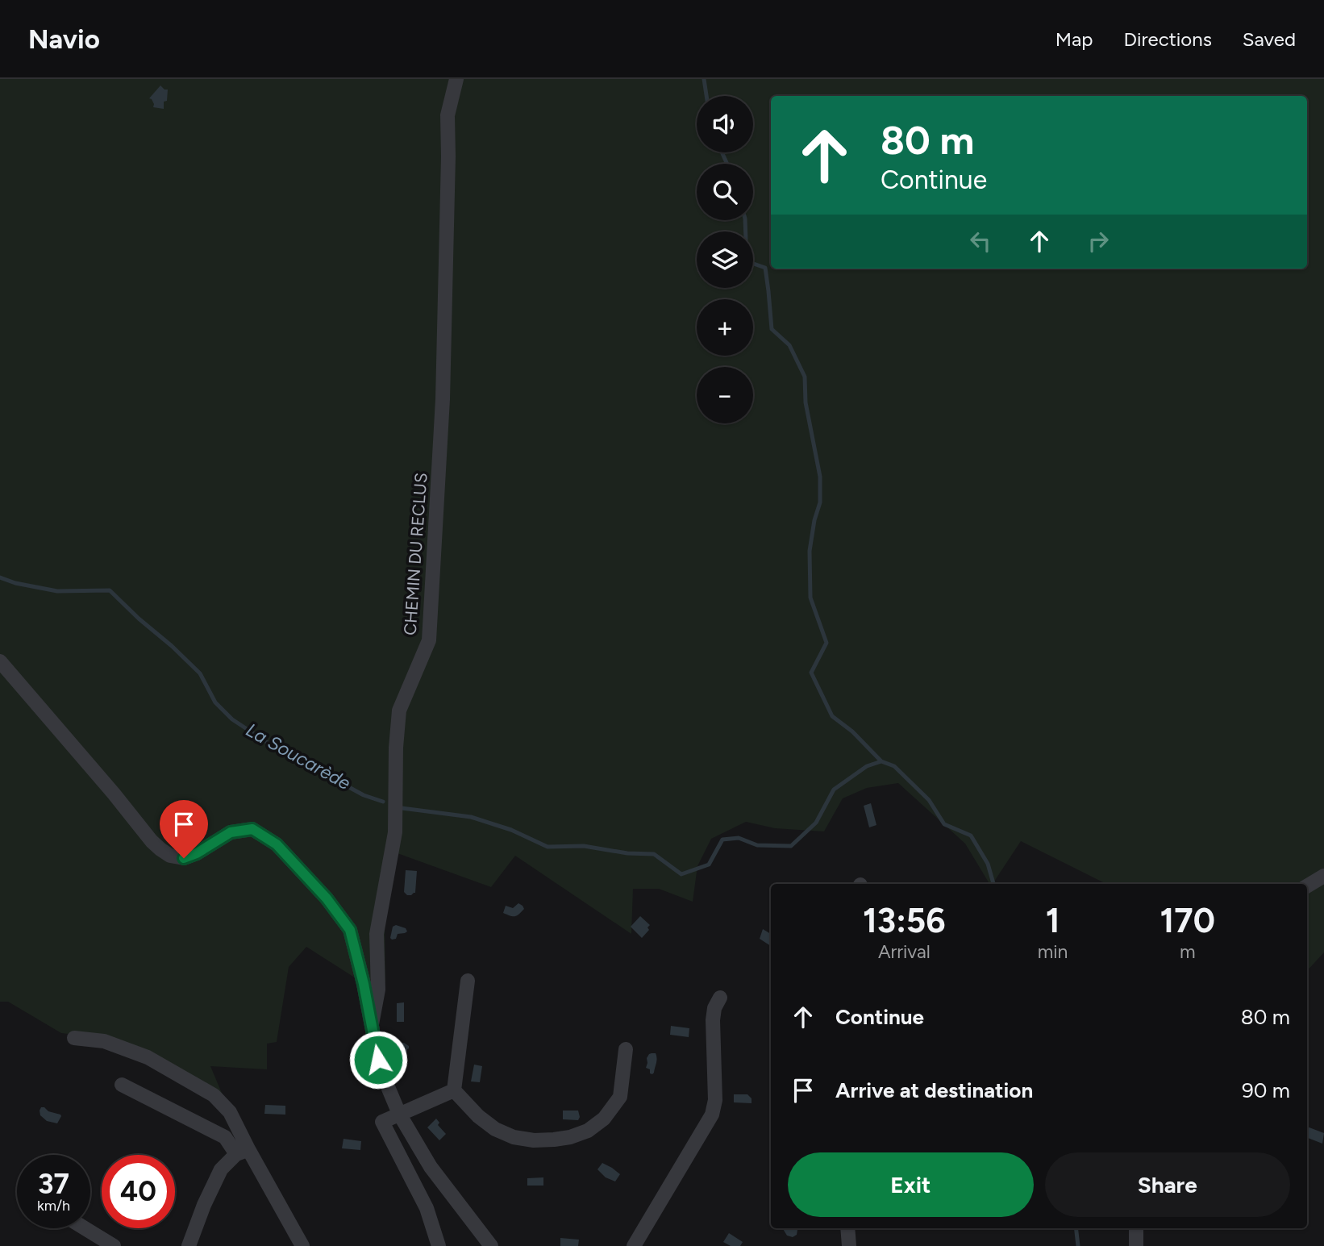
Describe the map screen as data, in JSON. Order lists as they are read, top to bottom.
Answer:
{
  "streets": {
    "street": ["CHEMIN DU RECLUS"]
  },
  "water": ["La Soucarède"],
  "page": {
    "header": "Navio",
    "nav": ["Map", "Directions", "Saved"],
    "map_buttons": ["+", "−"],
    "turn": ["80 m", "Continue"],
    "eta": [
      "13:56",
      "Arrival",
      "1",
      "min",
      "170",
      "m"
    ],
    "list": [
      {
        "name": "Continue",
        "value": "80 m"
      },
      {
        "name": "Arrive at destination",
        "value": "90 m"
      }
    ],
    "buttons": ["Exit", "Share"],
    "speed": "37 km/h",
    "limit": "40"
  }
}
